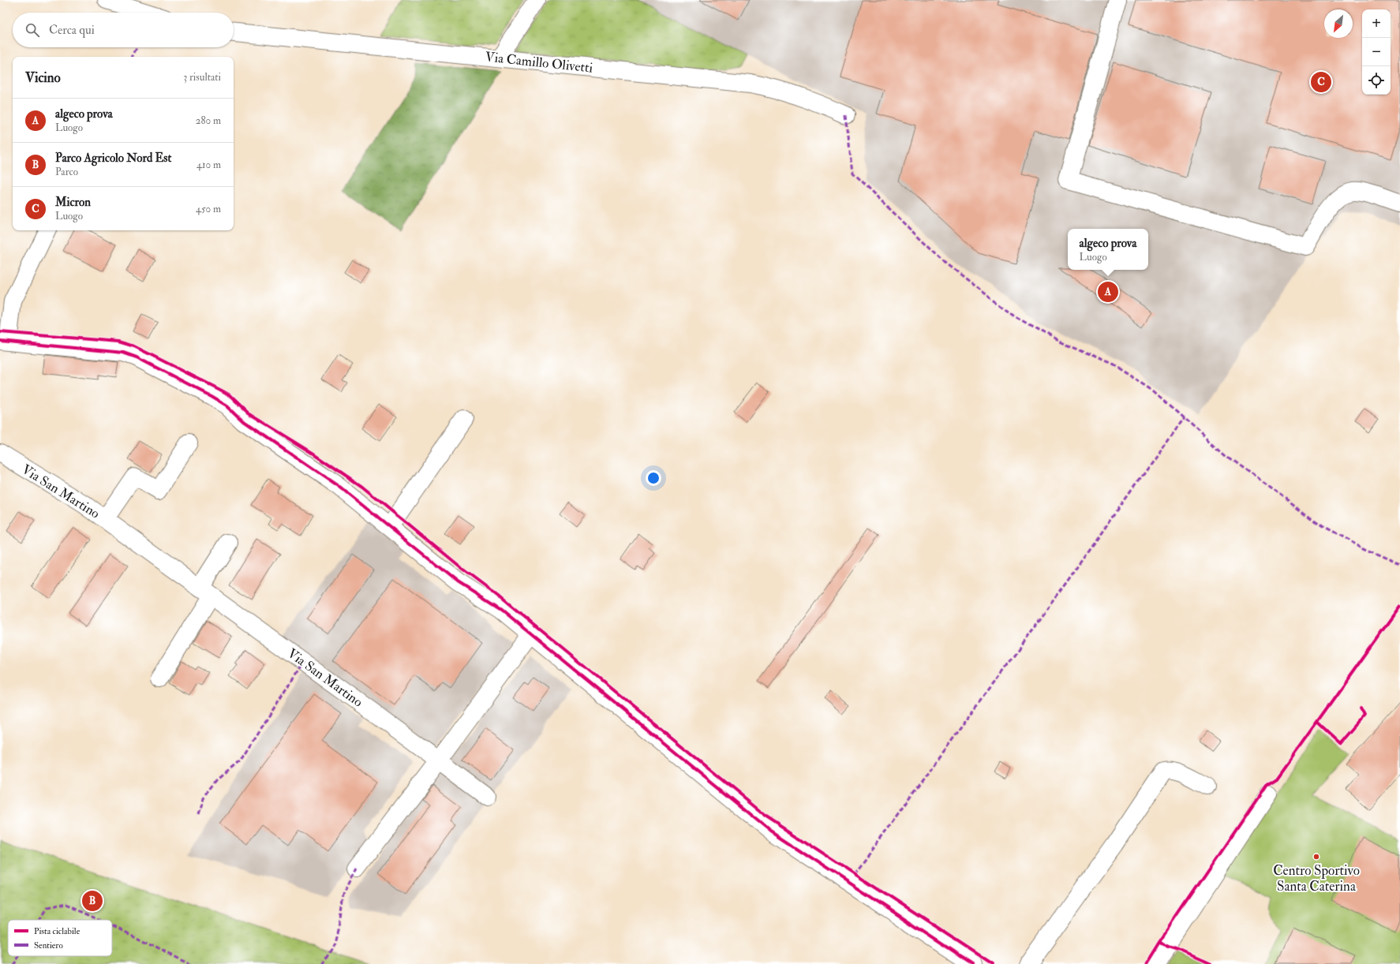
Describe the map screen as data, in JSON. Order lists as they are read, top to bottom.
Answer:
{
  "streets": {
    "street": ["Via Camillo Olivetti", "Via San Martino"]
  },
  "places": ["Centro Sportivo Santa Caterina"],
  "legend": ["Pista ciclabile", "Sentiero"],
  "north": "bottom left",
  "page": {
    "map_buttons": ["+", "−"],
    "search": "Cerca qui",
    "heading": ["Vicino", "3 risultati"],
    "pins": ["C", "A", "B"],
    "list": [
      {
        "mark": "A",
        "name": "algeco prova",
        "note": "Luogo",
        "value": "280 m"
      },
      {
        "mark": "B",
        "name": "Parco Agricolo Nord Est",
        "note": "Parco",
        "value": "410 m"
      },
      {
        "mark": "C",
        "name": "Micron",
        "note": "Luogo",
        "value": "450 m"
      }
    ],
    "popup": ["algeco prova", "Luogo"]
  }
}
